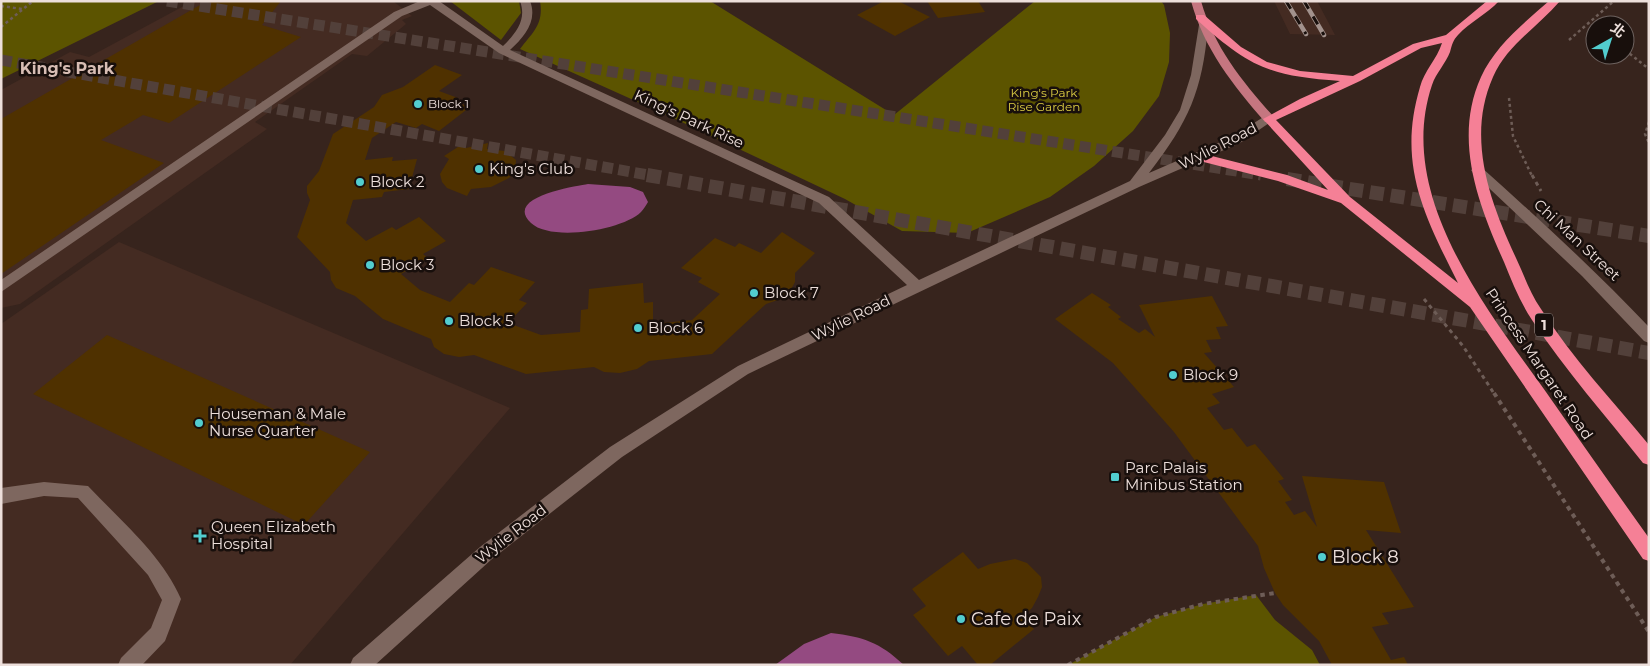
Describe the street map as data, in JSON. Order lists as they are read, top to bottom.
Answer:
{
  "streets": {
    "highway": ["1", "Princess Margaret Road"],
    "main road": ["Wylie Road"],
    "street": ["King's Park Rise", "Chi Man Street"]
  },
  "crossings": [
    ["King's Park Rise", "Wylie Road"],
    ["Chi Man Street", "Princess Margaret Road"]
  ],
  "districts": ["King's Park"],
  "parks": ["King's Park Rise Garden"],
  "places": {
    "other": [
      "Block 1",
      "King's Club",
      "Block 2",
      "Block 3",
      "Block 7",
      "Block 5",
      "Block 6",
      "Block 9",
      "Houseman & Male Nurse Quarter",
      "Block 8",
      "Cafe de Paix"
    ],
    "transit": ["Parc Palais Minibus Station"],
    "health": ["Queen Elizabeth Hospital"]
  },
  "north": "top right"
}
